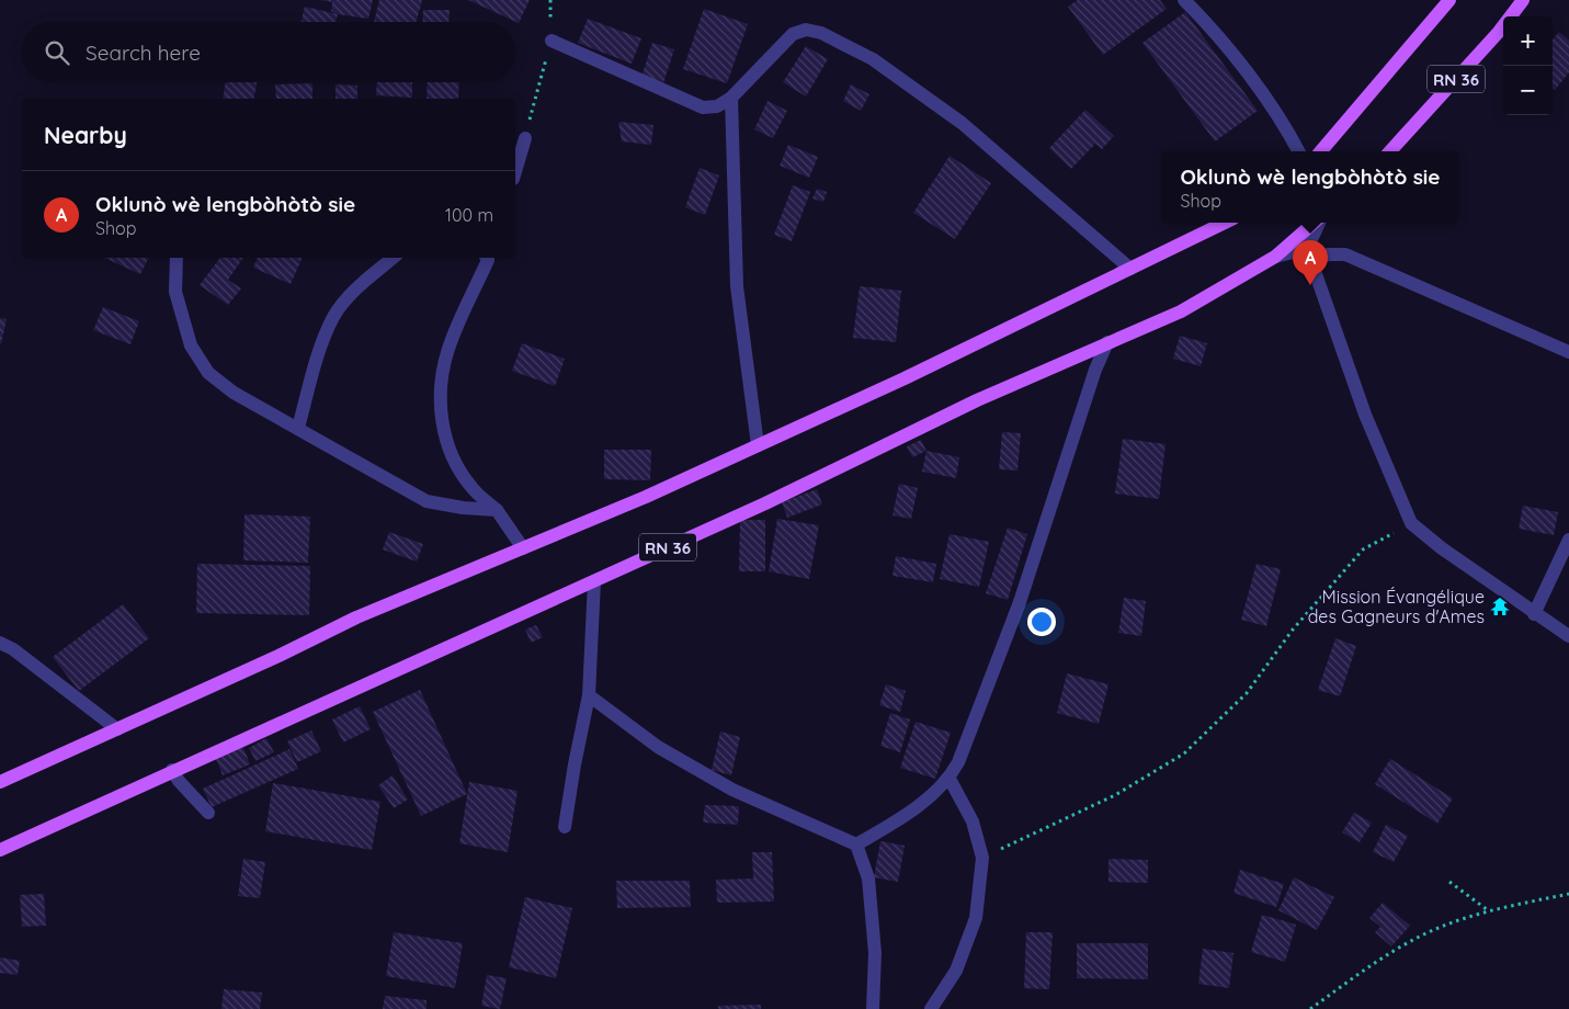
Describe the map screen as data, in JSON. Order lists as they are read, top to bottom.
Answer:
{
  "streets": {
    "main road": ["RN 36"]
  },
  "places": {
    "temple": ["Mission Évangélique des Gagneurs d'Ames"]
  },
  "page": {
    "map_buttons": ["+", "−"],
    "search": "Search here",
    "heading": "Nearby",
    "popup": ["Oklunò wè lengbòhòtò sie", "Shop"],
    "list": [
      {
        "mark": "A",
        "name": "Oklunò wè lengbòhòtò sie",
        "note": "Shop",
        "value": "100 m"
      }
    ],
    "pins": "A"
  }
}
